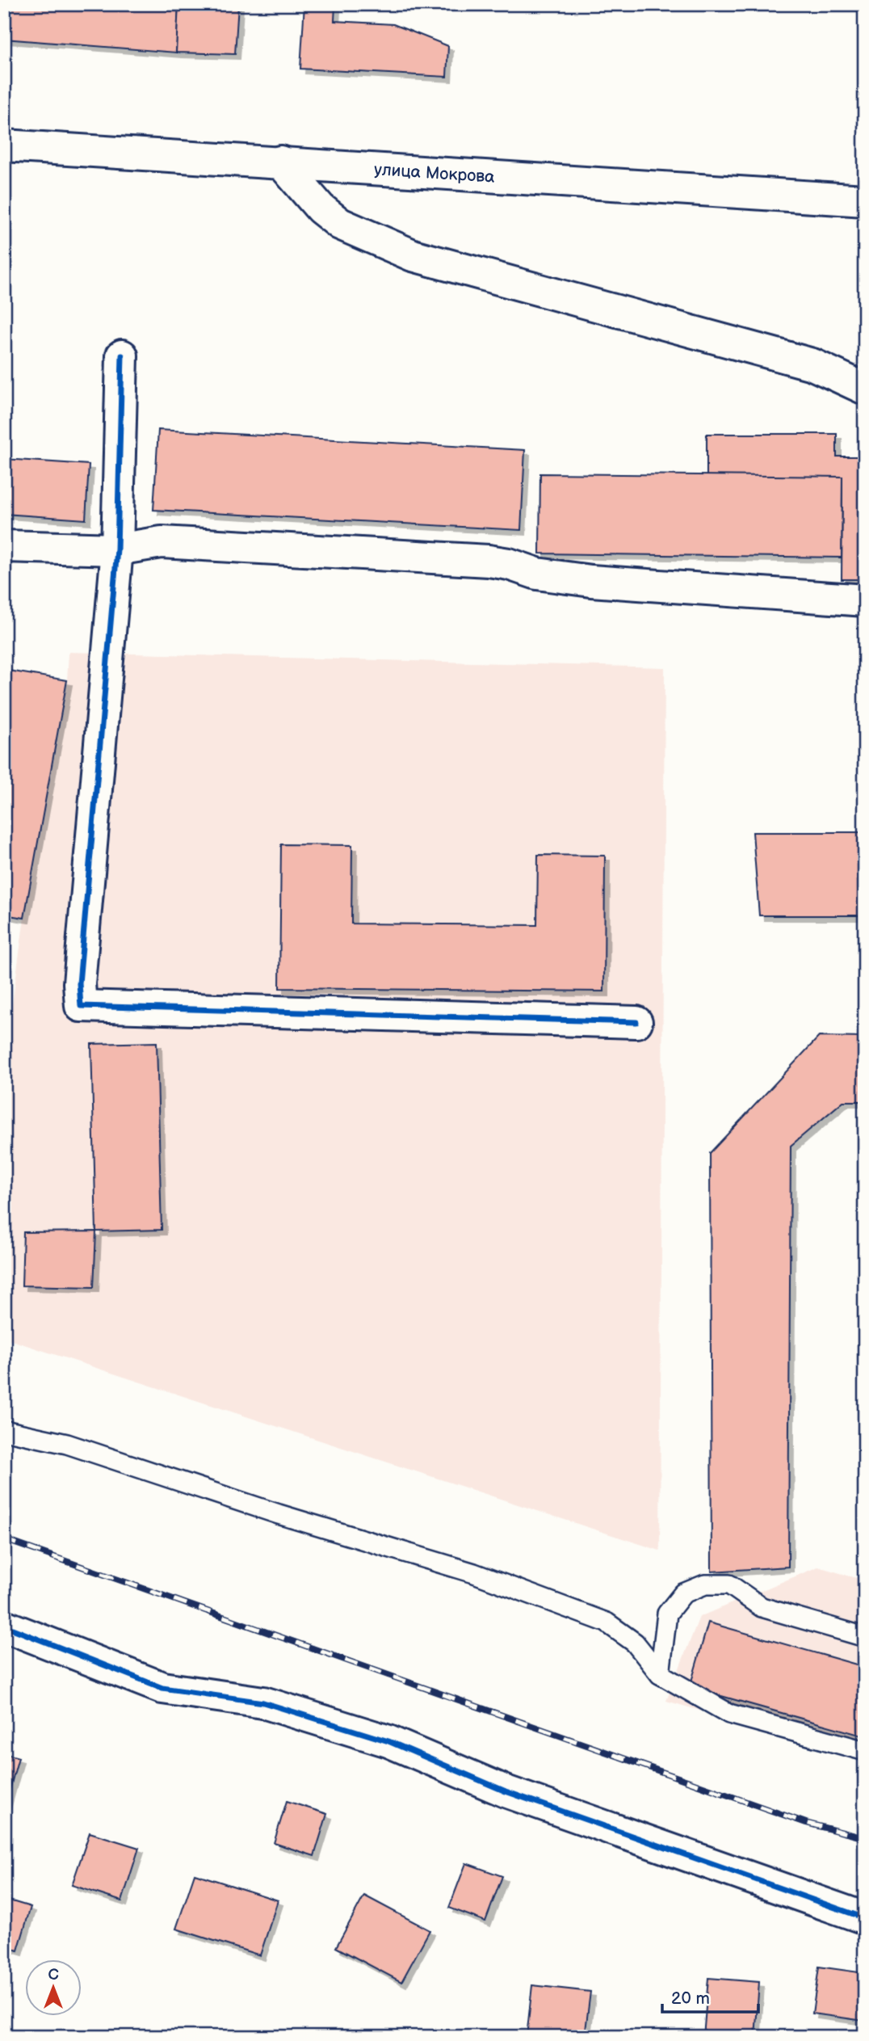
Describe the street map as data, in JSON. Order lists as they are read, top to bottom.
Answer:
{
  "streets": {
    "street": ["улица Мокрова"]
  },
  "scale_bar": "20 m",
  "north": "top"
}
